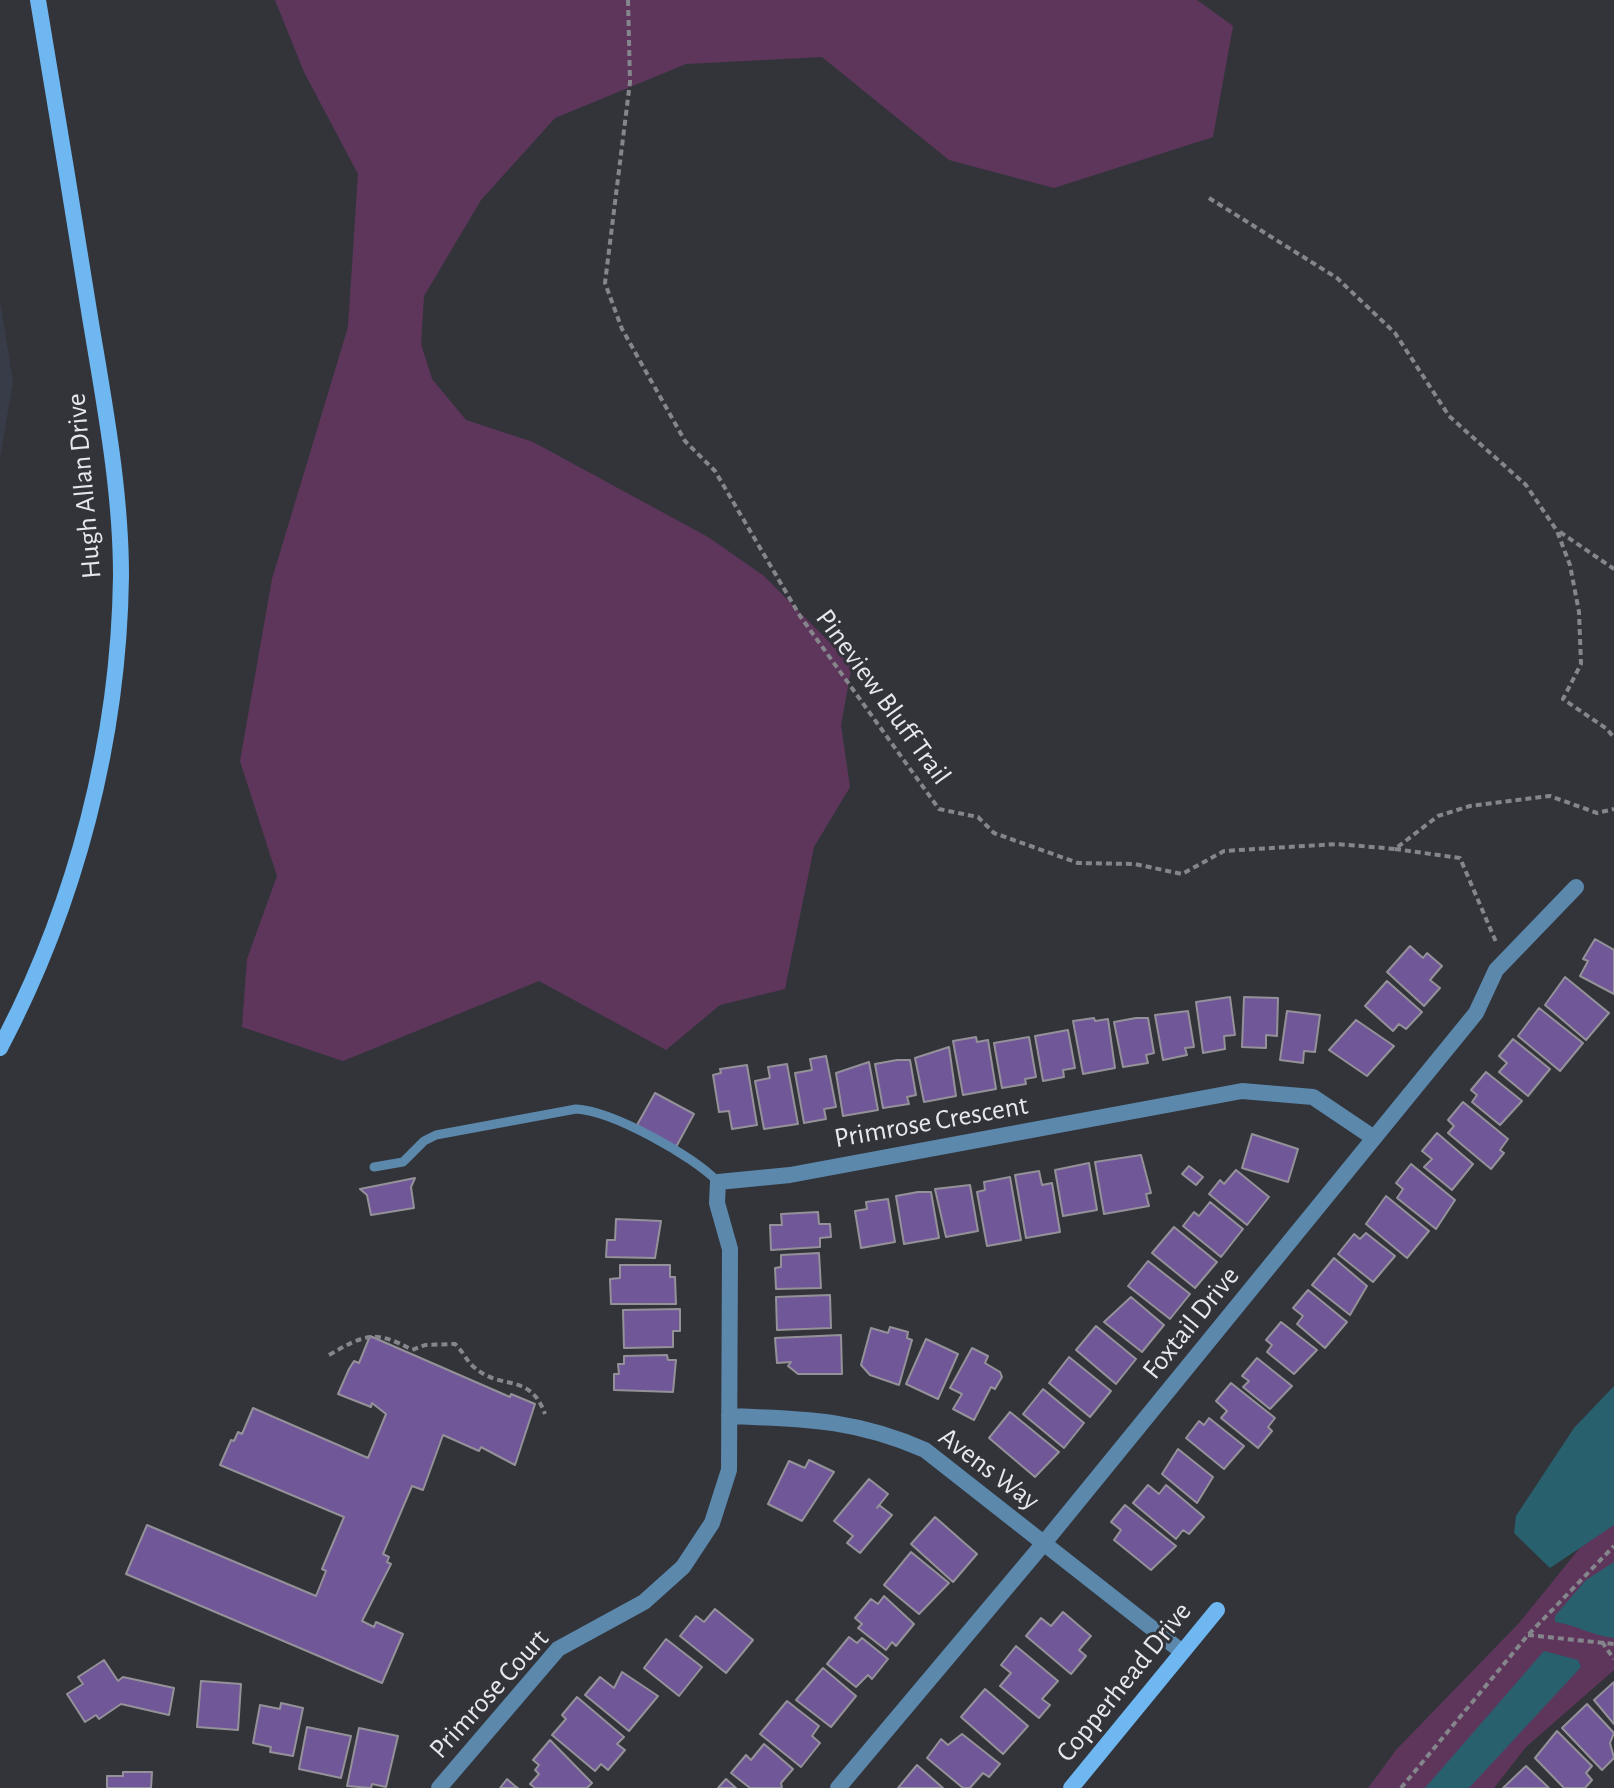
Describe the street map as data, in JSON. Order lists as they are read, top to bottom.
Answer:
{
  "streets": {
    "main road": ["Hugh Allan Drive", "Copperhead Drive"],
    "street": [
      "Primrose Crescent",
      "Foxtail Drive",
      "Avens Way",
      "Primrose Court"
    ],
    "path": ["Pineview Bluff Trail"]
  },
  "crossings": [
    ["Pineview Bluff Trail", "Foxtail Drive"],
    ["Primrose Crescent", "Foxtail Drive"],
    ["Foxtail Drive", "Avens Way"],
    ["Avens Way", "Copperhead Drive"],
    ["Avens Way", "Primrose Court"]
  ]
}
